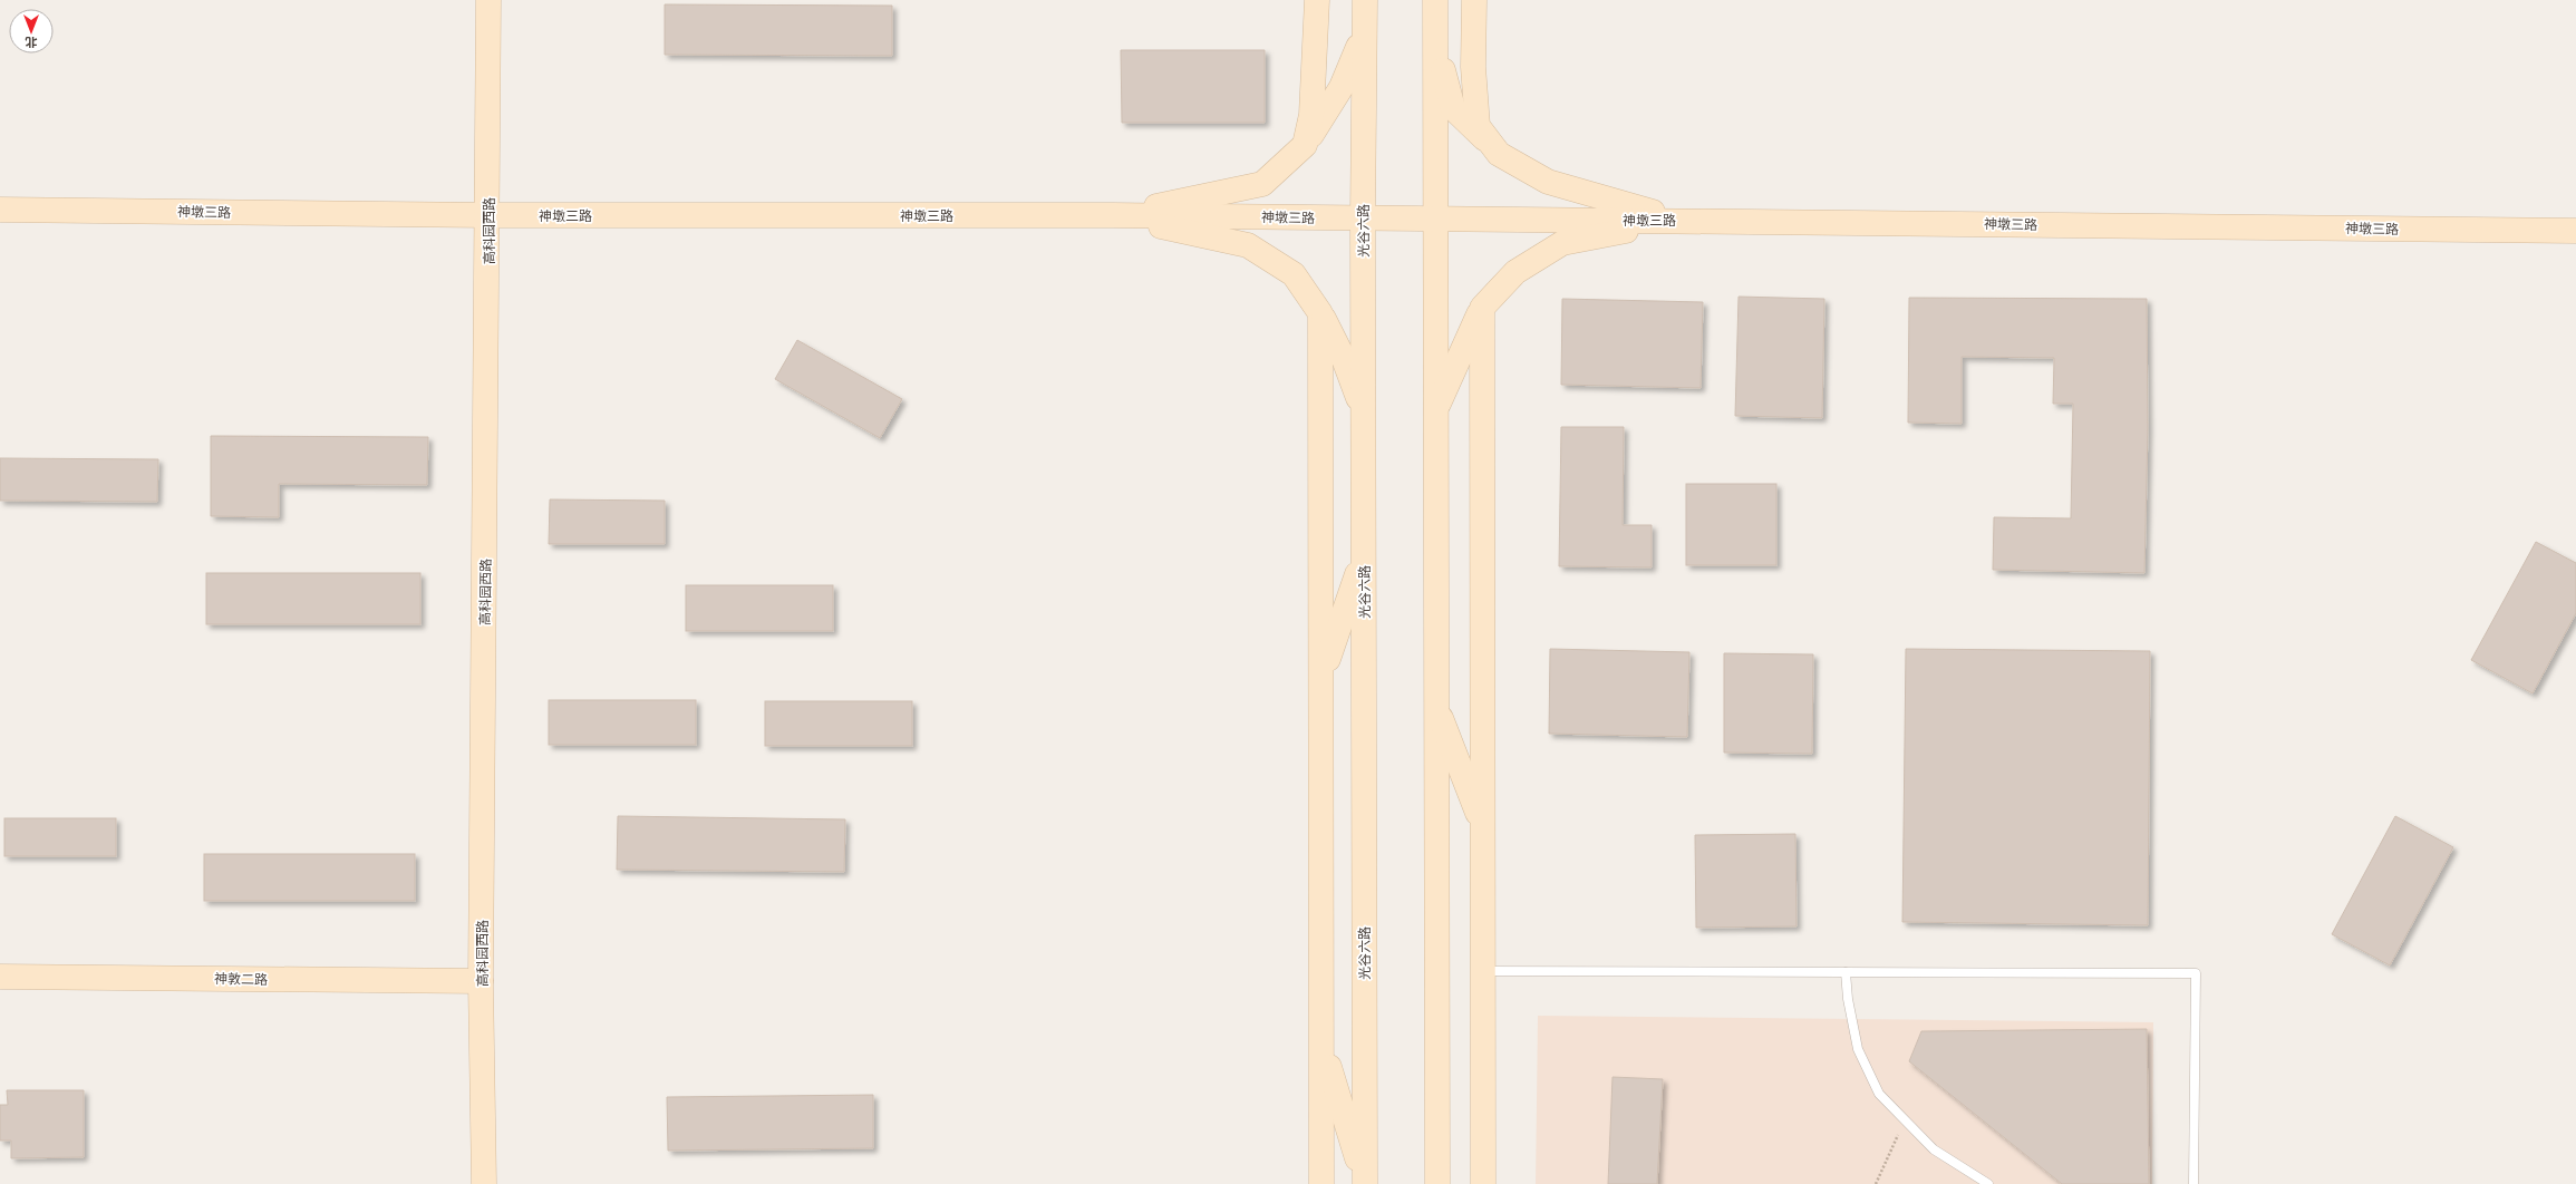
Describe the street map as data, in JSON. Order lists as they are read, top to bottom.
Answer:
{
  "streets": {
    "street": [
      "神墩三路",
      "高科园西路",
      "光谷六路",
      "神敦二路"
    ]
  },
  "crossings": [
    ["神墩三路", "高科园西路"],
    ["神墩三路", "光谷六路"],
    ["高科园西路", "神敦二路"]
  ],
  "north": "bottom"
}
